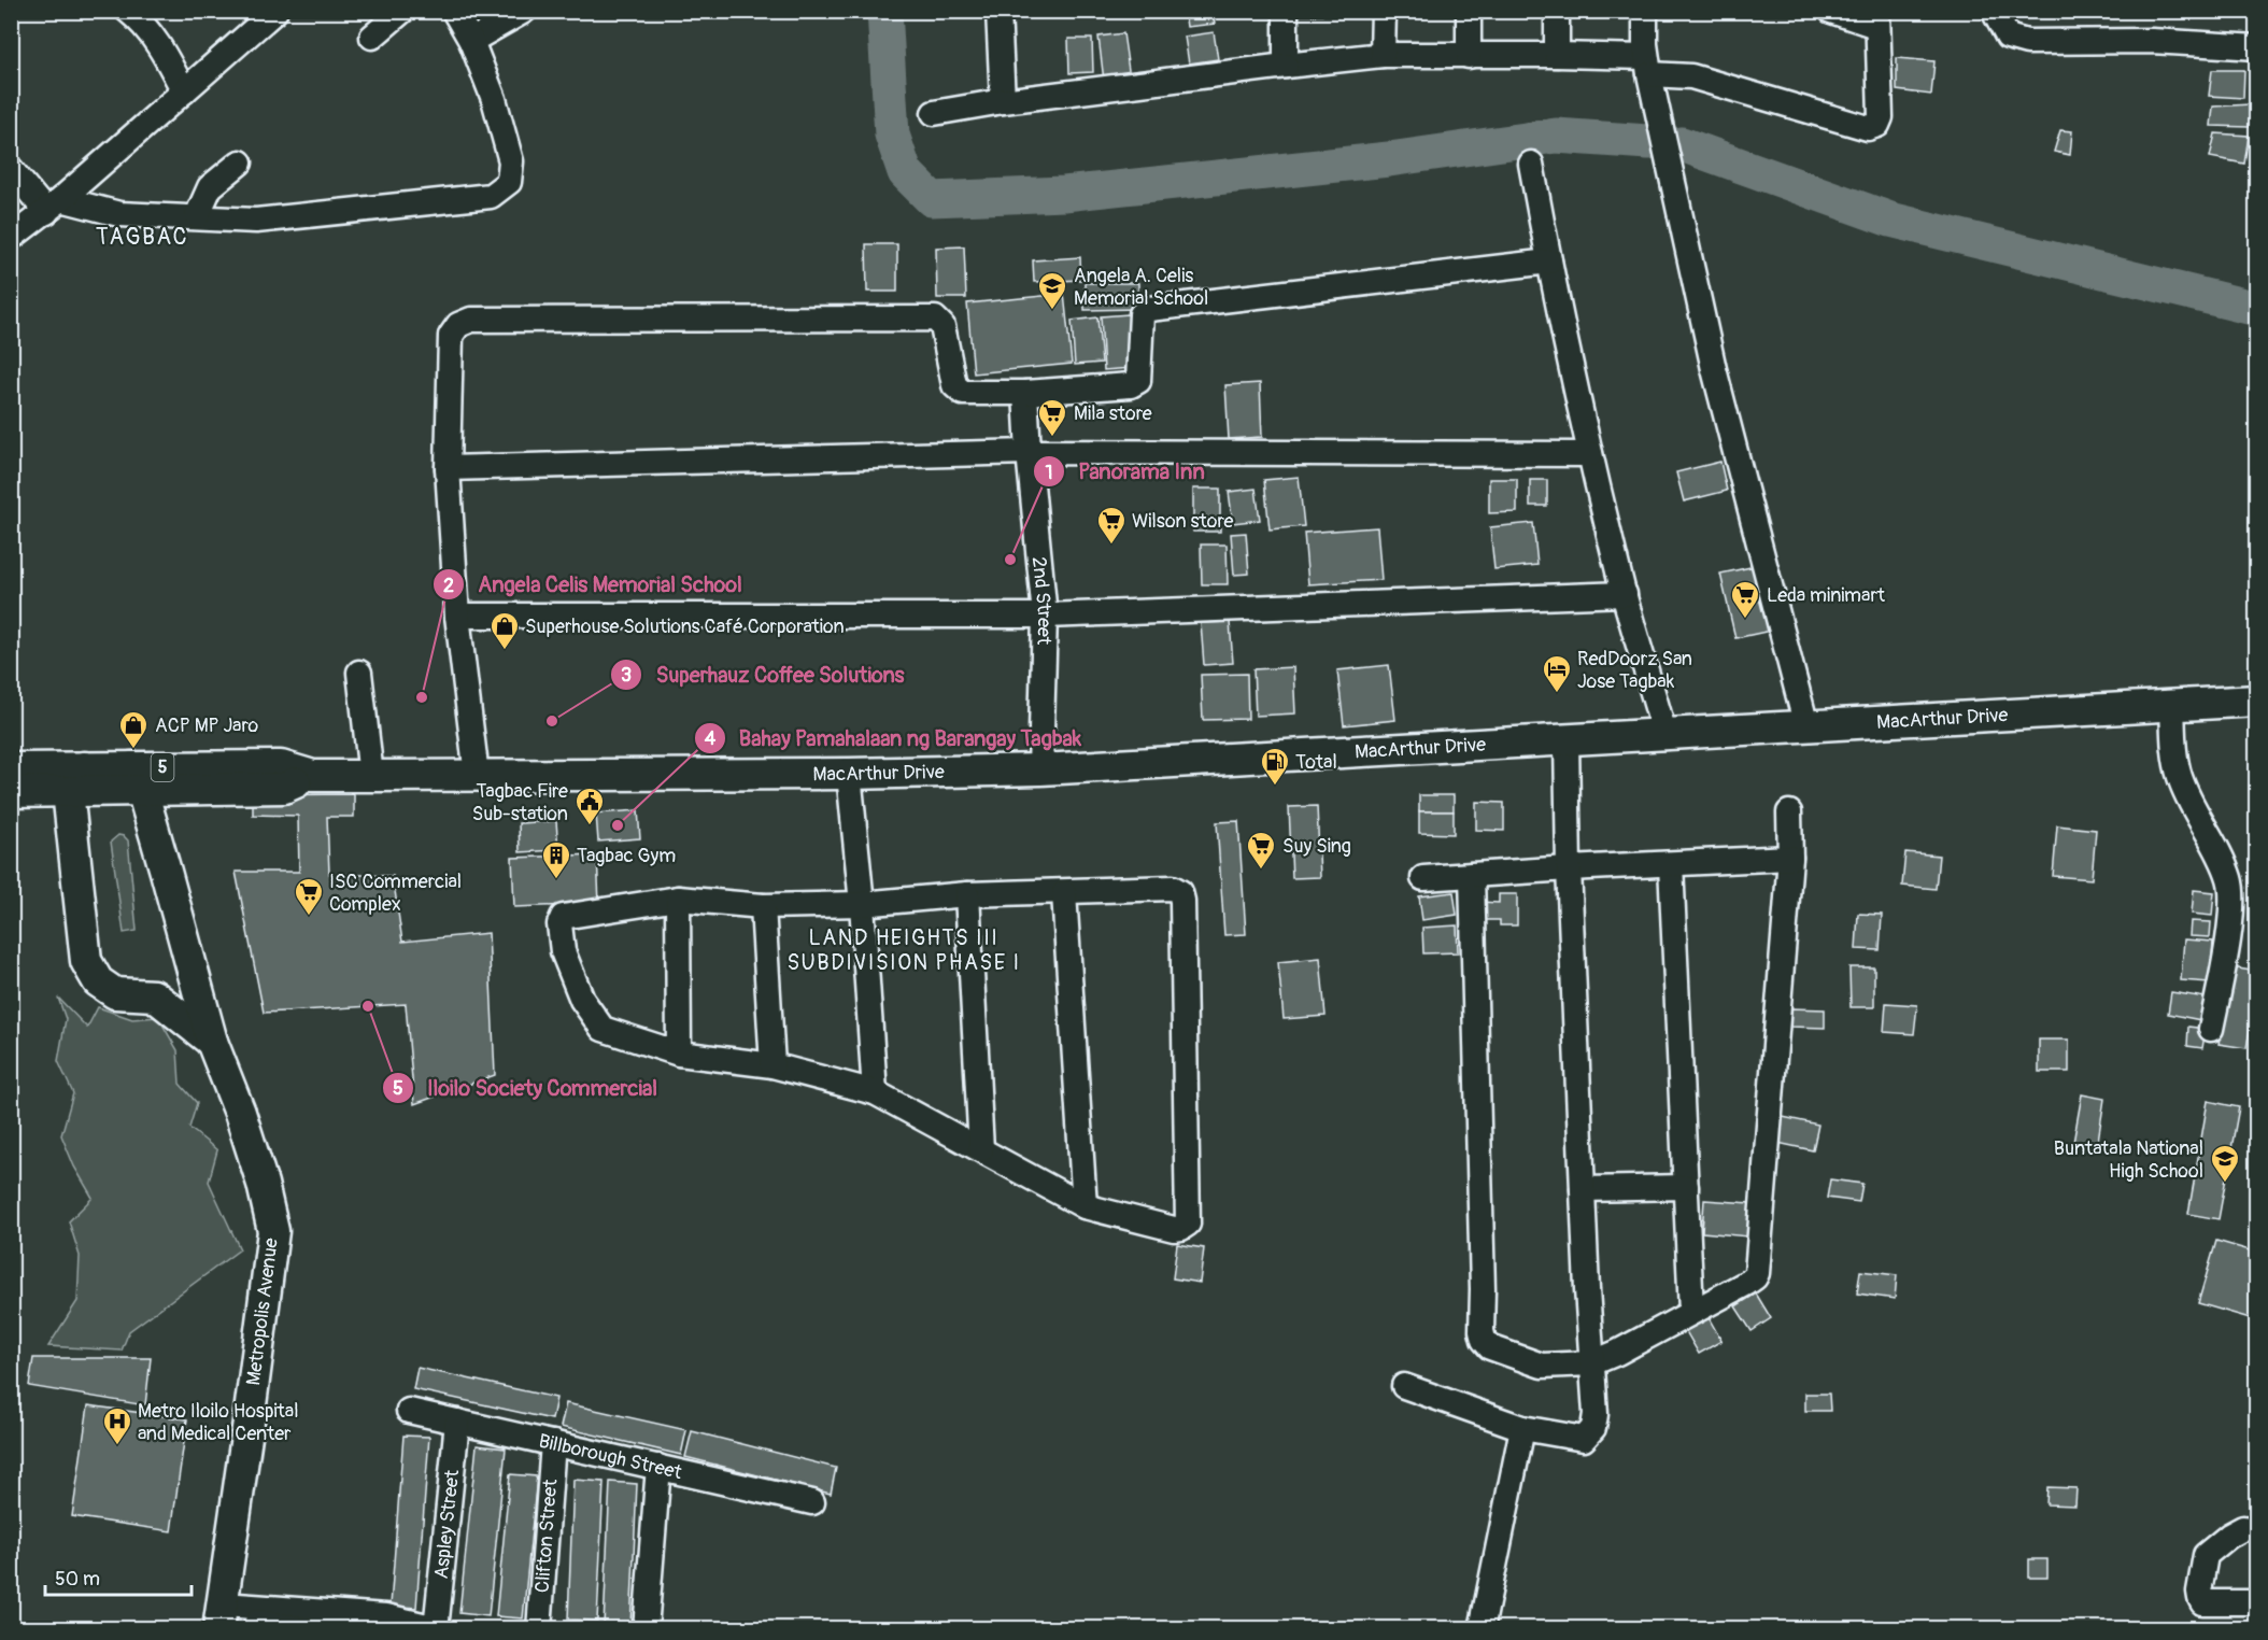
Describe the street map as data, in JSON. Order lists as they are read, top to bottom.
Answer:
{
  "streets": {
    "main road": ["MacArthur Drive", "5", "Metropolis Avenue"],
    "street": [
      "2nd Street",
      "Billborough Street",
      "Aspley Street",
      "Clifton Street"
    ]
  },
  "crossings": [
    ["2nd Street", "MacArthur Drive"],
    ["MacArthur Drive", "Metropolis Avenue"],
    ["Billborough Street", "Aspley Street"],
    ["Billborough Street", "Clifton Street"]
  ],
  "districts": ["TAGBAC", "LAND HEIGHTS III SUBDIVISION PHASE I"],
  "places": {
    "school or university": ["Angela A. Celis Memorial School", "Buntatala National High School"],
    "supermarket": [
      "Mila store",
      "Wilson store",
      "Leda minimart",
      "Suy Sing",
      "ISC Commercial Complex"
    ],
    "other": [
      "Panorama Inn",
      "Angela Celis Memorial School",
      "Superhauz Coffee Solutions",
      "Bahay Pamahalaan ng Barangay Tagbak",
      "Iloilo Society Commercial"
    ],
    "shop": ["Superhouse Solutions Café Corporation", "ACP MP Jaro"],
    "hotel": ["RedDoorz San Jose Tagbak"],
    "fuel station": ["Total"],
    "public building": ["Tagbac Fire Sub-station"],
    "building": ["Tagbac Gym"],
    "hospital": ["Metro Iloilo Hospital and Medical Center"]
  },
  "scale_bar": "50 m"
}
